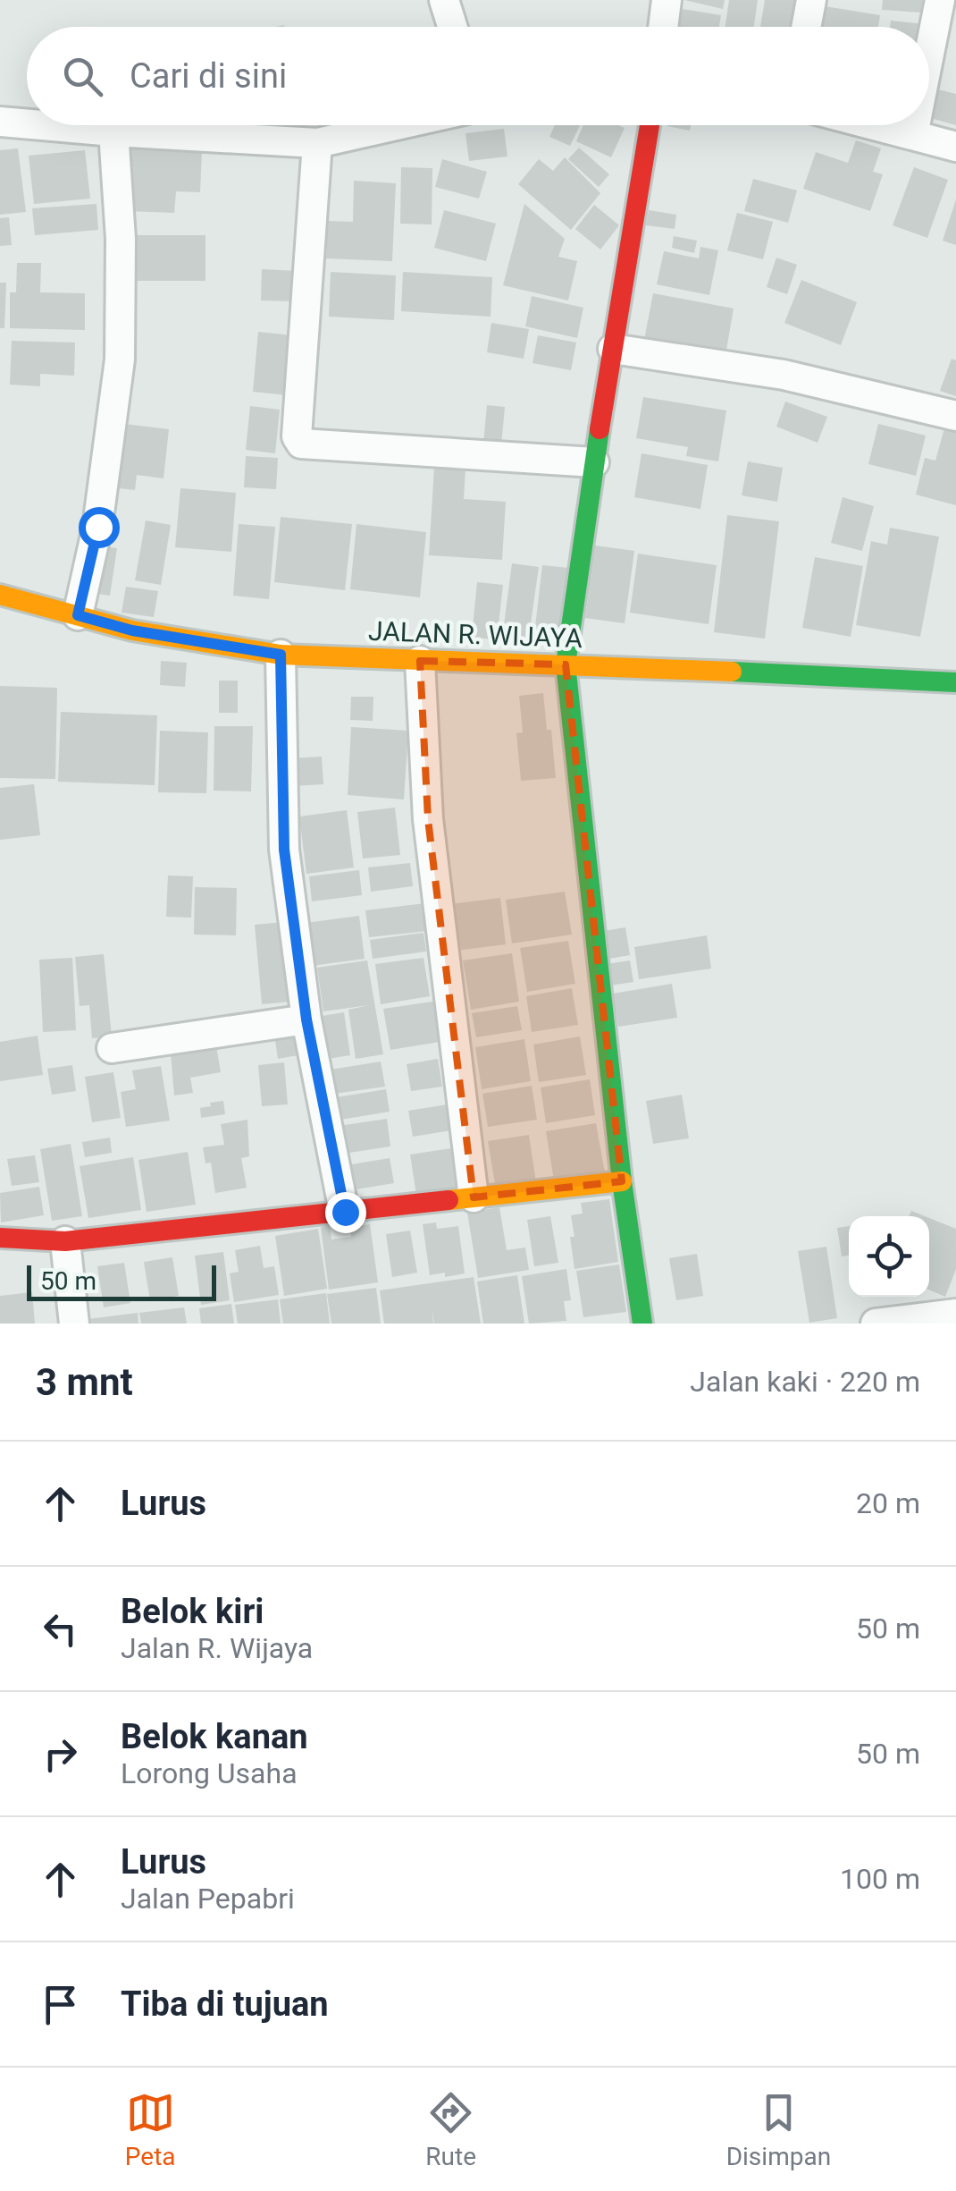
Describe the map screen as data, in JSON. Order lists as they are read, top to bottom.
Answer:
{
  "streets": {
    "street": ["JALAN R. WIJAYA"]
  },
  "scale_bar": "50 m",
  "page": {
    "search": "Cari di sini",
    "scale": "50 m",
    "heading": ["3 mnt", "Jalan kaki · 220 m"],
    "list": [
      ["Lurus", "20 m"],
      ["Belok kiri", "Jalan R. Wijaya", "50 m"],
      ["Belok kanan", "Lorong Usaha", "50 m"],
      ["Lurus", "Jalan Pepabri", "100 m"],
      "Tiba di tujuan"
    ],
    "nav": ["Peta", "Rute", "Disimpan"]
  }
}
